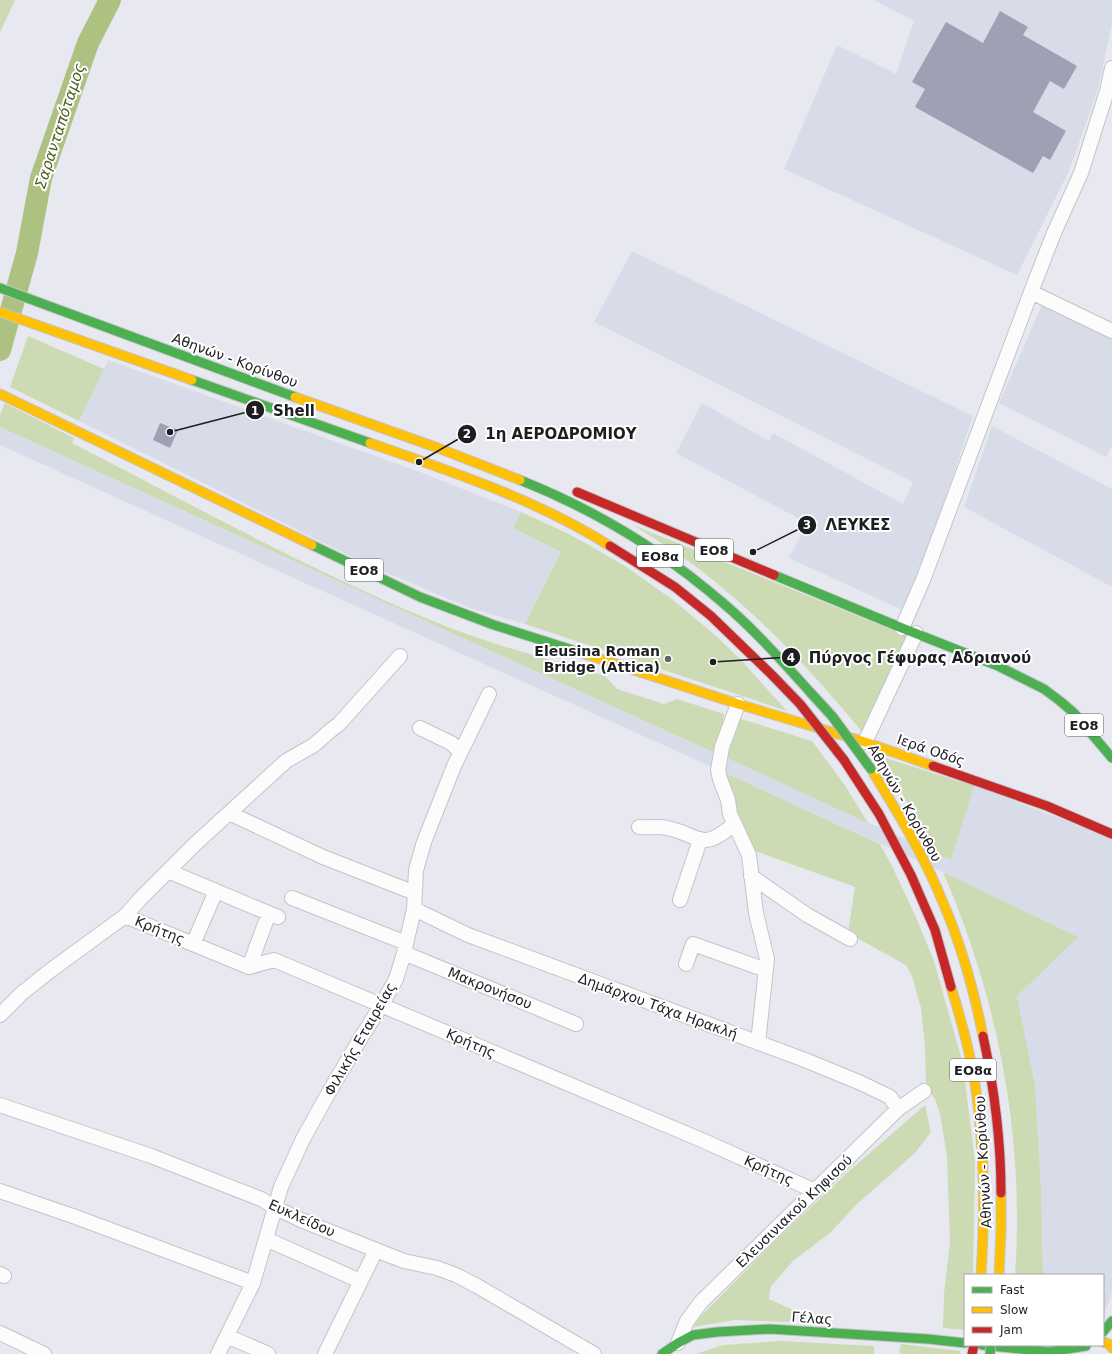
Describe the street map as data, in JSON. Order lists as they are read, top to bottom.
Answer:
{
  "streets": {
    "main road": [
      "Αθηνών - Κορίνθου",
      "ΕΟ8",
      "ΕΟ8α",
      "Ιερά Οδός",
      "Γέλας"
    ],
    "street": [
      "Κρήτης",
      "Μακρονήσου",
      "Δημάρχου Τάχα Ηρακλή",
      "Φιλικής Εταιρείας",
      "Ελευσινιακού Κηφισού",
      "Ευκλείδου"
    ]
  },
  "crossings": [
    ["ΕΟ8", "Ιερά Οδός"],
    ["Κρήτης", "Φιλικής Εταιρείας"],
    ["Κρήτης", "Ελευσινιακού Κηφισού"],
    ["Μακρονήσου", "Φιλικής Εταιρείας"],
    ["Δημάρχου Τάχα Ηρακλή", "Φιλικής Εταιρείας"],
    ["Δημάρχου Τάχα Ηρακλή", "Ελευσινιακού Κηφισού"],
    ["Φιλικής Εταιρείας", "Ευκλείδου"],
    ["Ελευσινιακού Κηφισού", "Γέλας"]
  ],
  "water": ["Σαρανταπόταμος"],
  "places": [
    "Shell",
    "1η ΑΕΡΟΔΡΟΜΙΟΥ",
    "ΛΕΥΚΕΣ",
    "Eleusina Roman Bridge (Attica)",
    "Πύργος Γέφυρας Αδριανού"
  ],
  "legend": ["Fast", "Slow", "Jam"]
}
